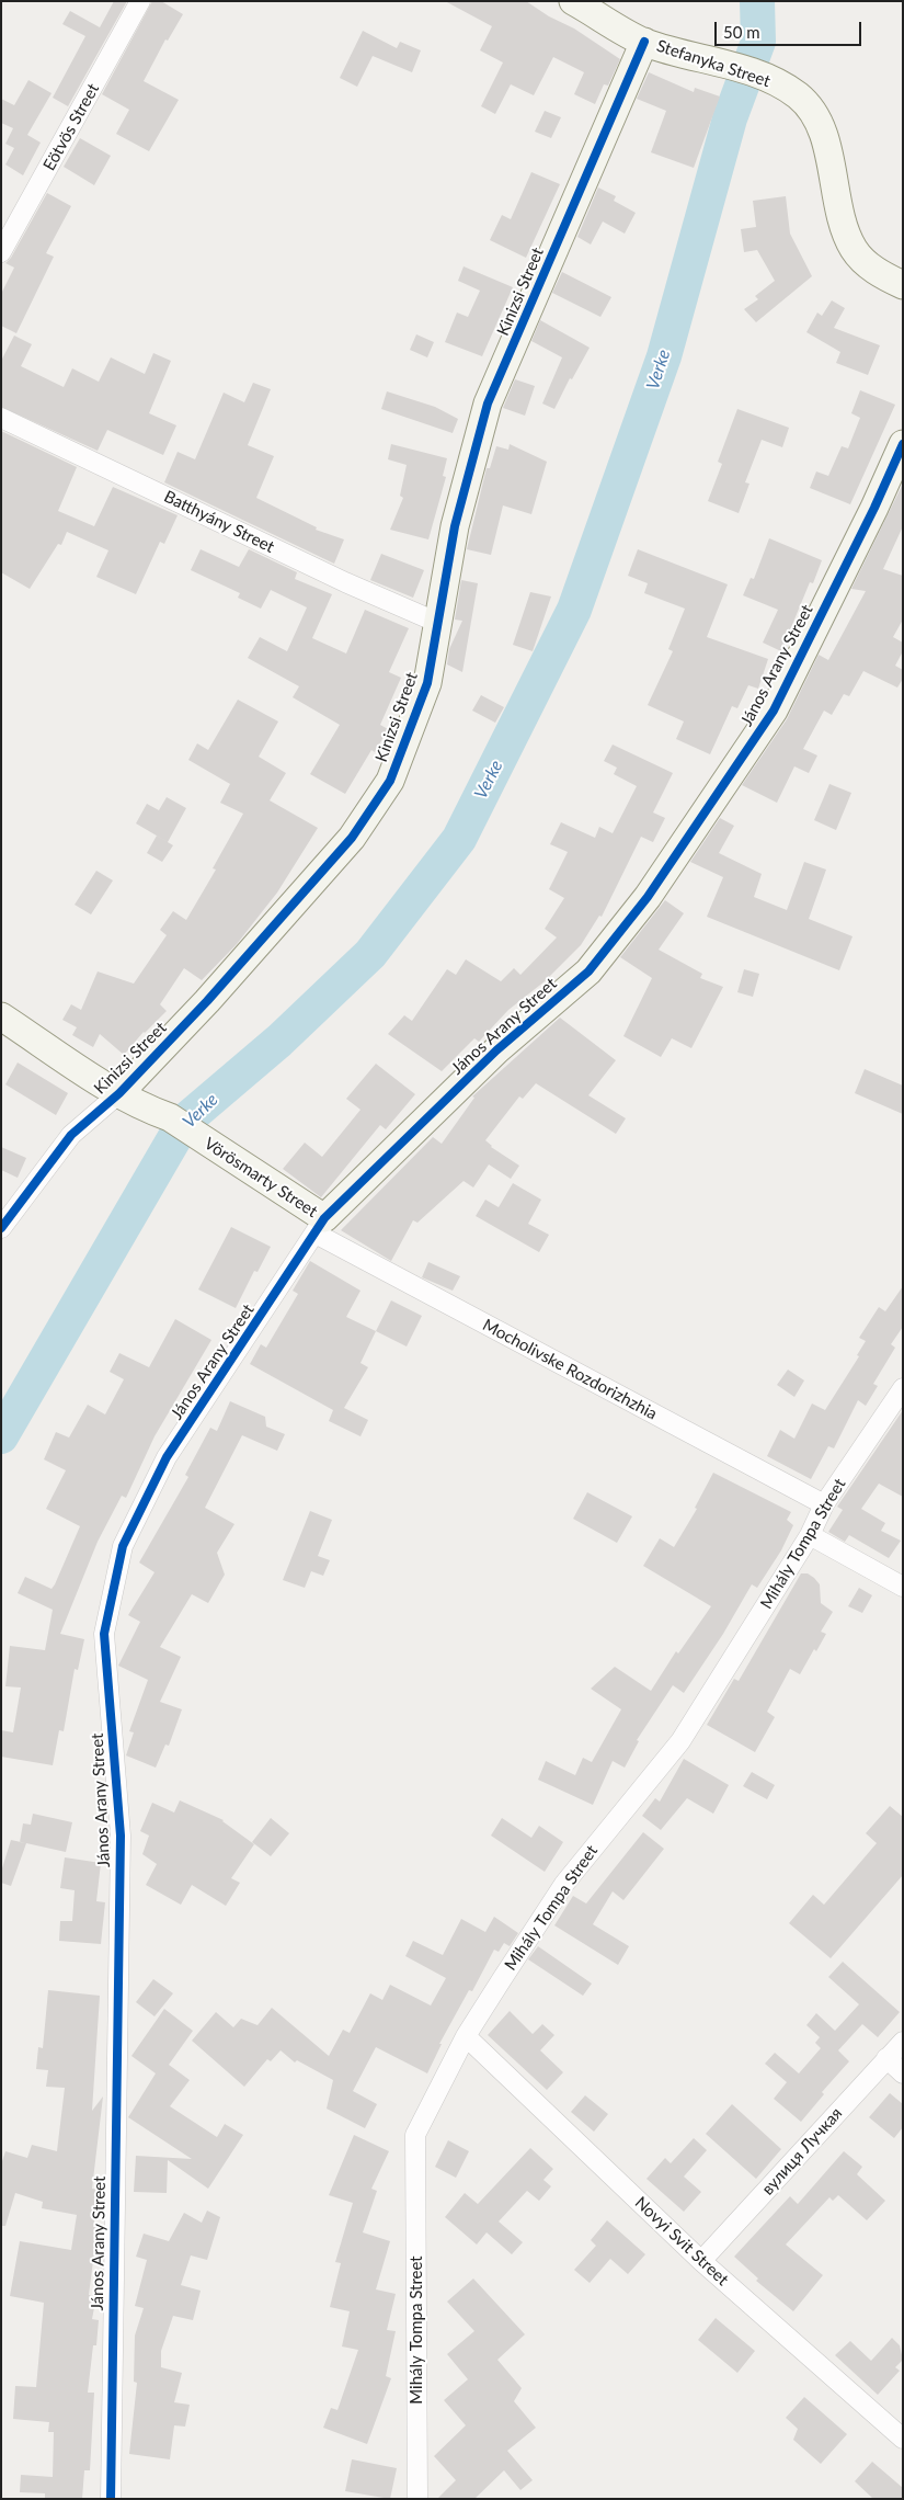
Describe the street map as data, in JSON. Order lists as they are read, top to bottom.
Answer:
{
  "streets": {
    "street": [
      "Stefanyka Street",
      "Eötvös Street",
      "Kinizsi Street",
      "Batthyány Street",
      "János Arany Street",
      "Vörösmarty Street",
      "Mocholivske Rozdorizhzhia",
      "Mihály Tompa Street",
      "вулиця Лучкая",
      "Novyi Svit Street"
    ]
  },
  "crossings": [
    ["Stefanyka Street", "Kinizsi Street"],
    ["Kinizsi Street", "Batthyány Street"],
    ["Kinizsi Street", "Vörösmarty Street"],
    ["János Arany Street", "Vörösmarty Street"],
    ["János Arany Street", "Mocholivske Rozdorizhzhia"],
    ["Vörösmarty Street", "Mocholivske Rozdorizhzhia"],
    ["Mocholivske Rozdorizhzhia", "Mihály Tompa Street"],
    ["Mihály Tompa Street", "Novyi Svit Street"],
    ["вулиця Лучкая", "Novyi Svit Street"]
  ],
  "water": ["Verke"],
  "scale_bar": "50 m"
}
